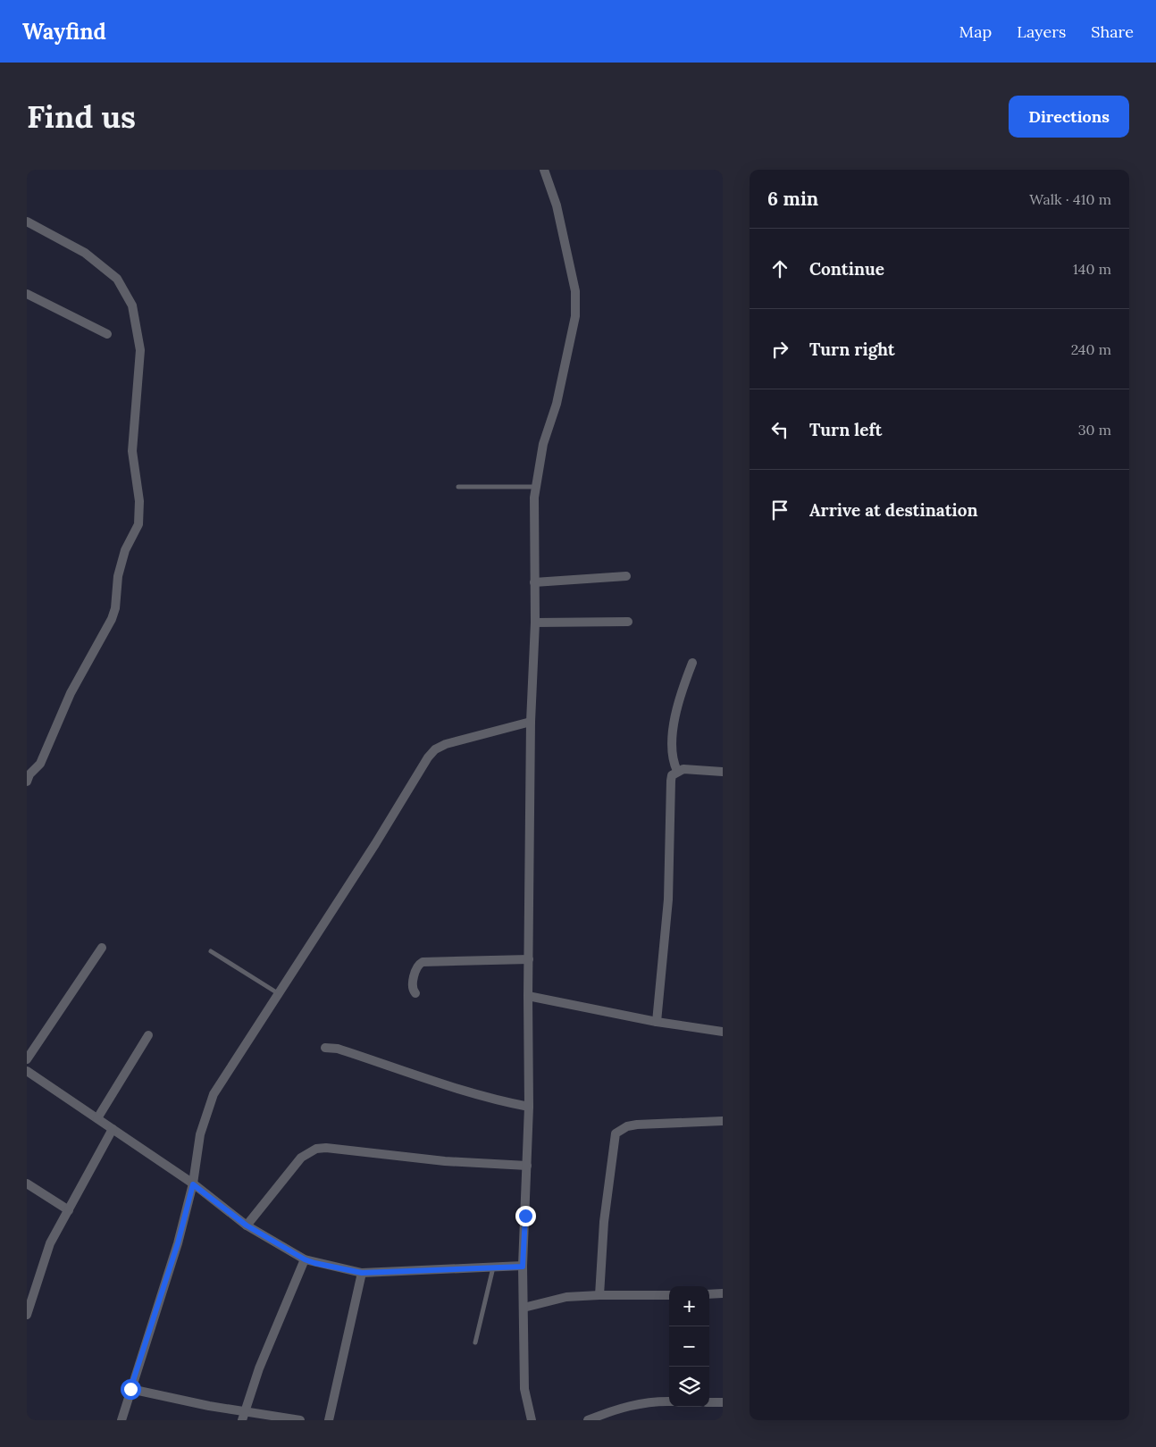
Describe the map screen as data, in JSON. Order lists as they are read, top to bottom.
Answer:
{
  "page": {
    "header": "Wayfind",
    "nav": ["Map", "Layers", "Share"],
    "buttons": "Directions",
    "title": "Find us",
    "heading": ["6 min", "Walk · 410 m"],
    "list": [
      ["Continue", "140 m"],
      ["Turn right", "240 m"],
      ["Turn left", "30 m"],
      "Arrive at destination"
    ],
    "map_buttons": ["+", "−"]
  }
}
